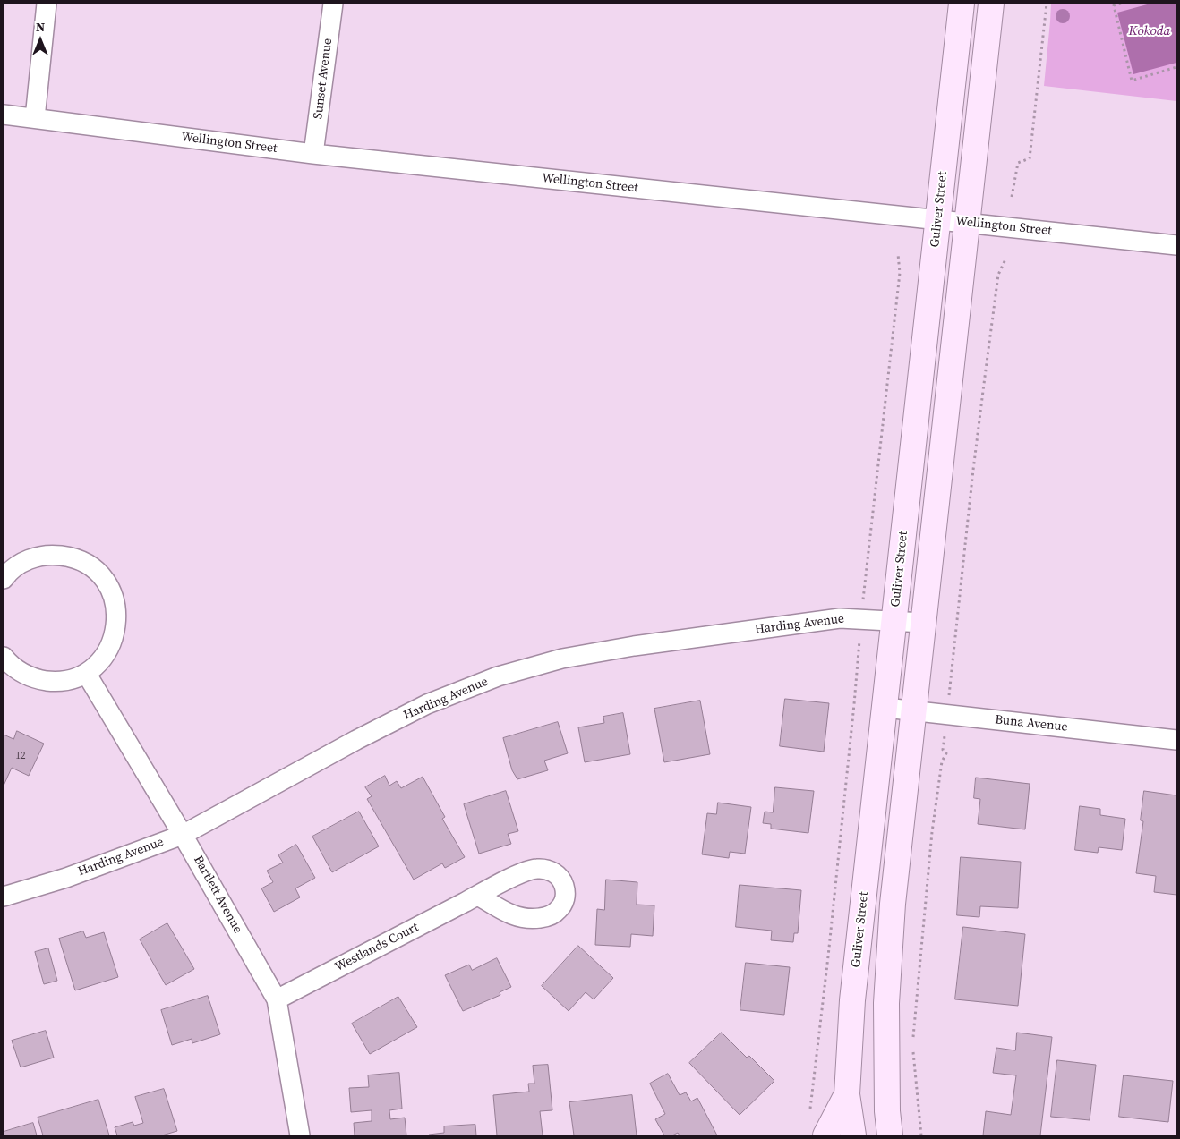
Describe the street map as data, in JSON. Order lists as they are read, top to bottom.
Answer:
{
  "streets": {
    "main road": ["Guliver Street"],
    "street": [
      "Sunset Avenue",
      "Wellington Street",
      "Harding Avenue",
      "Buna Avenue",
      "Bartlett Avenue",
      "Westlands Court"
    ]
  },
  "crossings": [
    ["Sunset Avenue", "Wellington Street"],
    ["Wellington Street", "Guliver Street"],
    ["Guliver Street", "Harding Avenue"],
    ["Guliver Street", "Buna Avenue"],
    ["Harding Avenue", "Bartlett Avenue"],
    ["Bartlett Avenue", "Westlands Court"]
  ],
  "water": ["Kokoda"],
  "house_numbers": ["12"],
  "north": "top"
}
